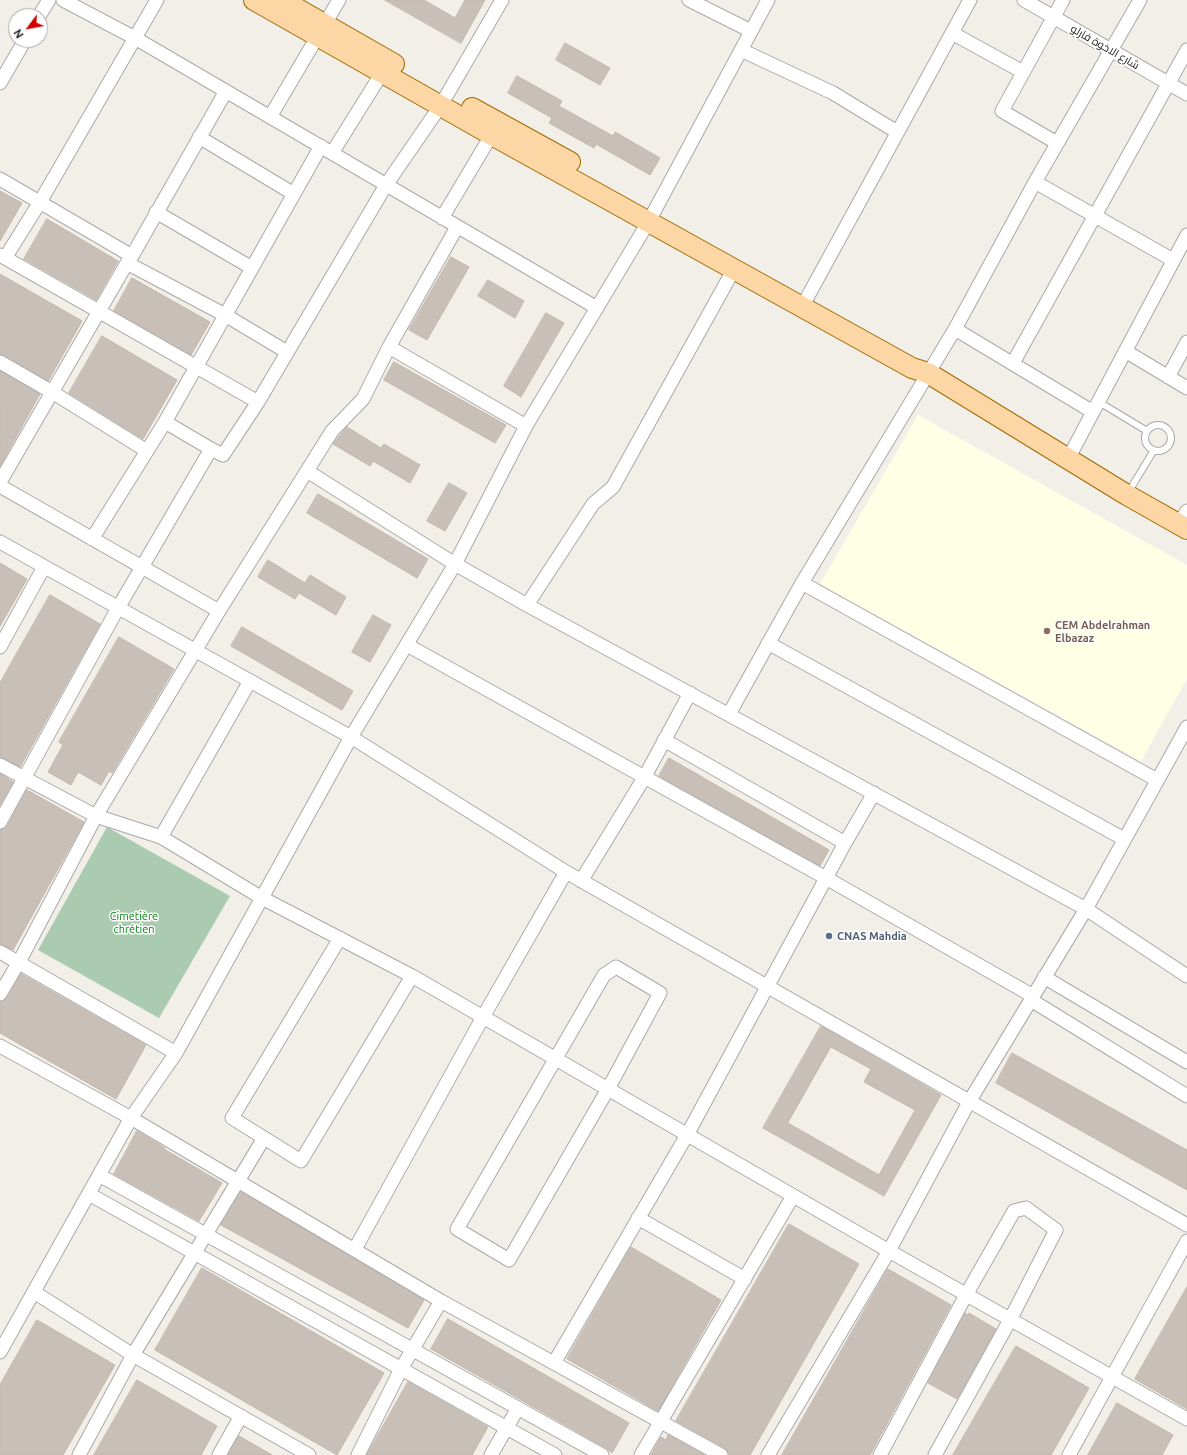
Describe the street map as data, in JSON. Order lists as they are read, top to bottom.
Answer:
{
  "streets": {
    "street": ["شارع الاخوة فارلو"]
  },
  "parks": ["Cimetière chrétien"],
  "places": ["CEM Abdelrahman Elbazaz", "CNAS Mahdia"],
  "north": "bottom left"
}
